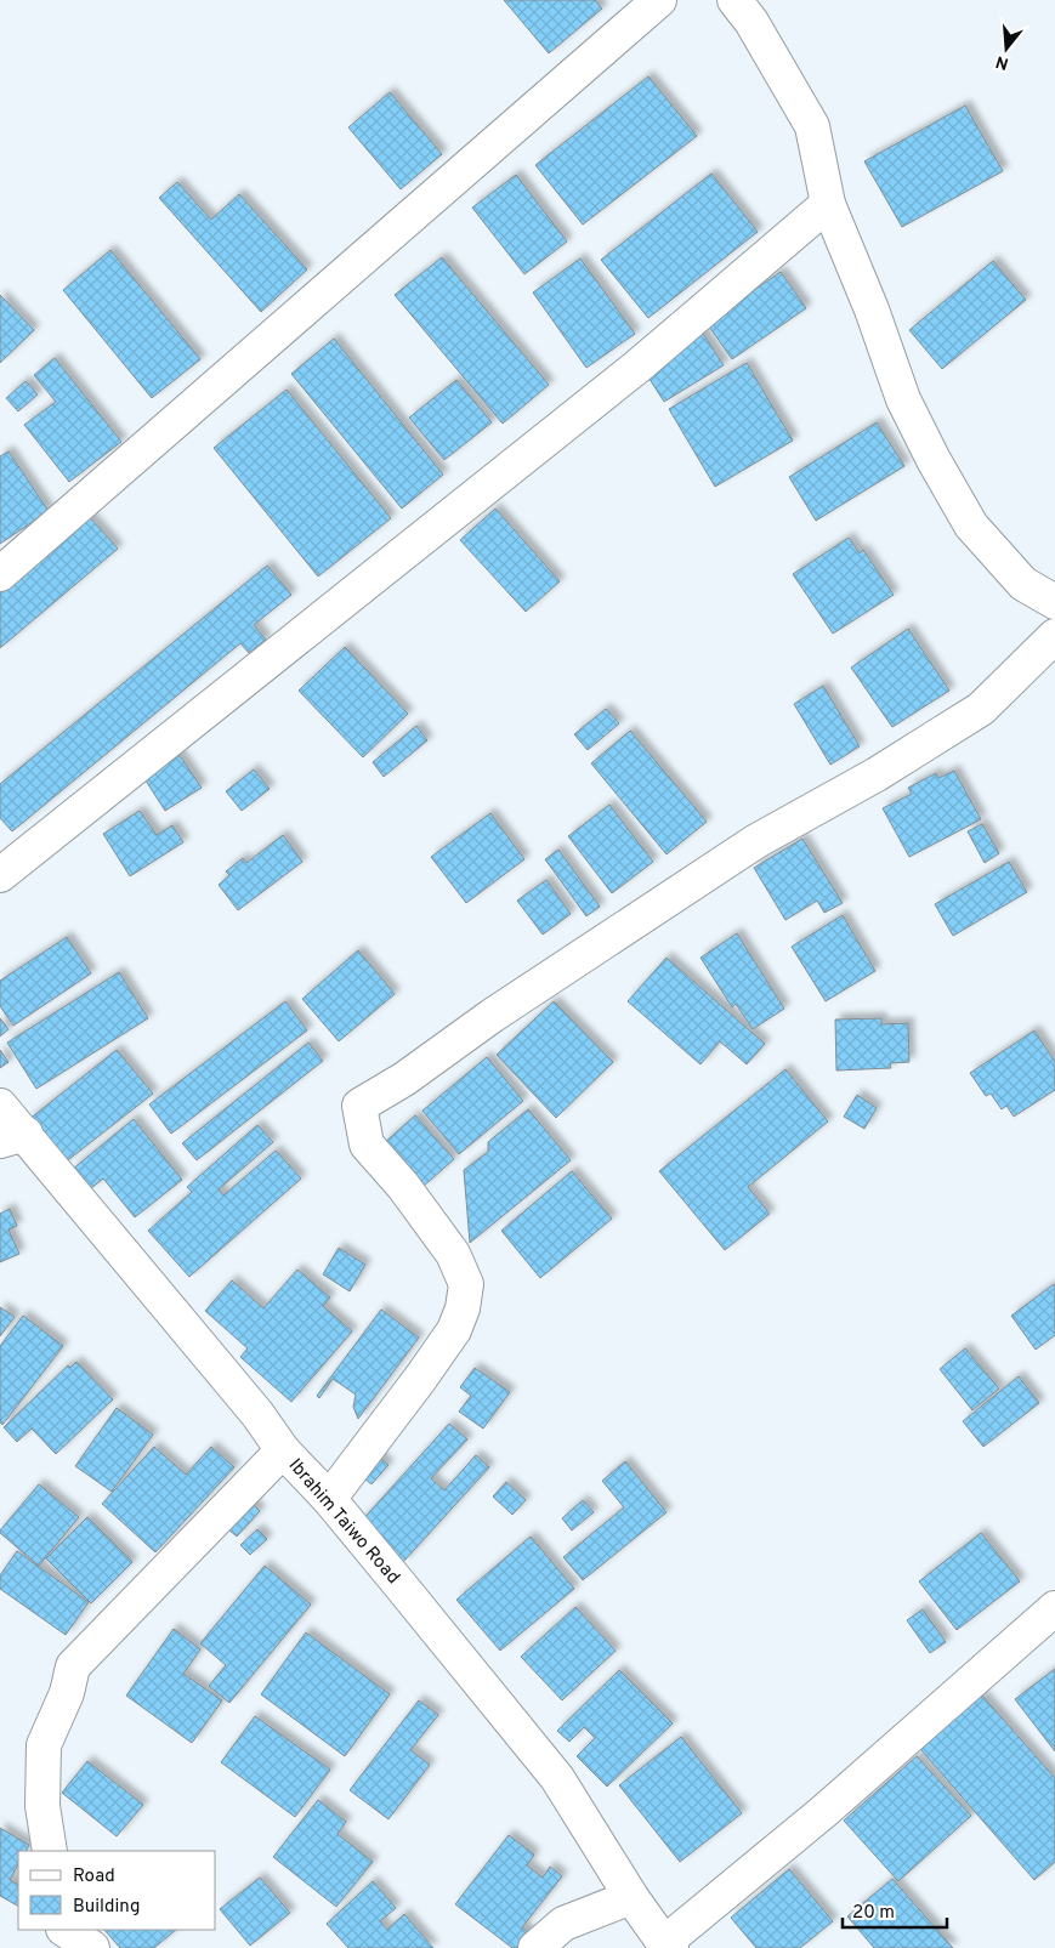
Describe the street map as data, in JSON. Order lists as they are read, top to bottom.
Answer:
{
  "streets": {
    "street": ["Ibrahim Taiwo Road"]
  },
  "legend": ["Road", "Building"],
  "scale_bar": "20 m",
  "north": "bottom"
}
